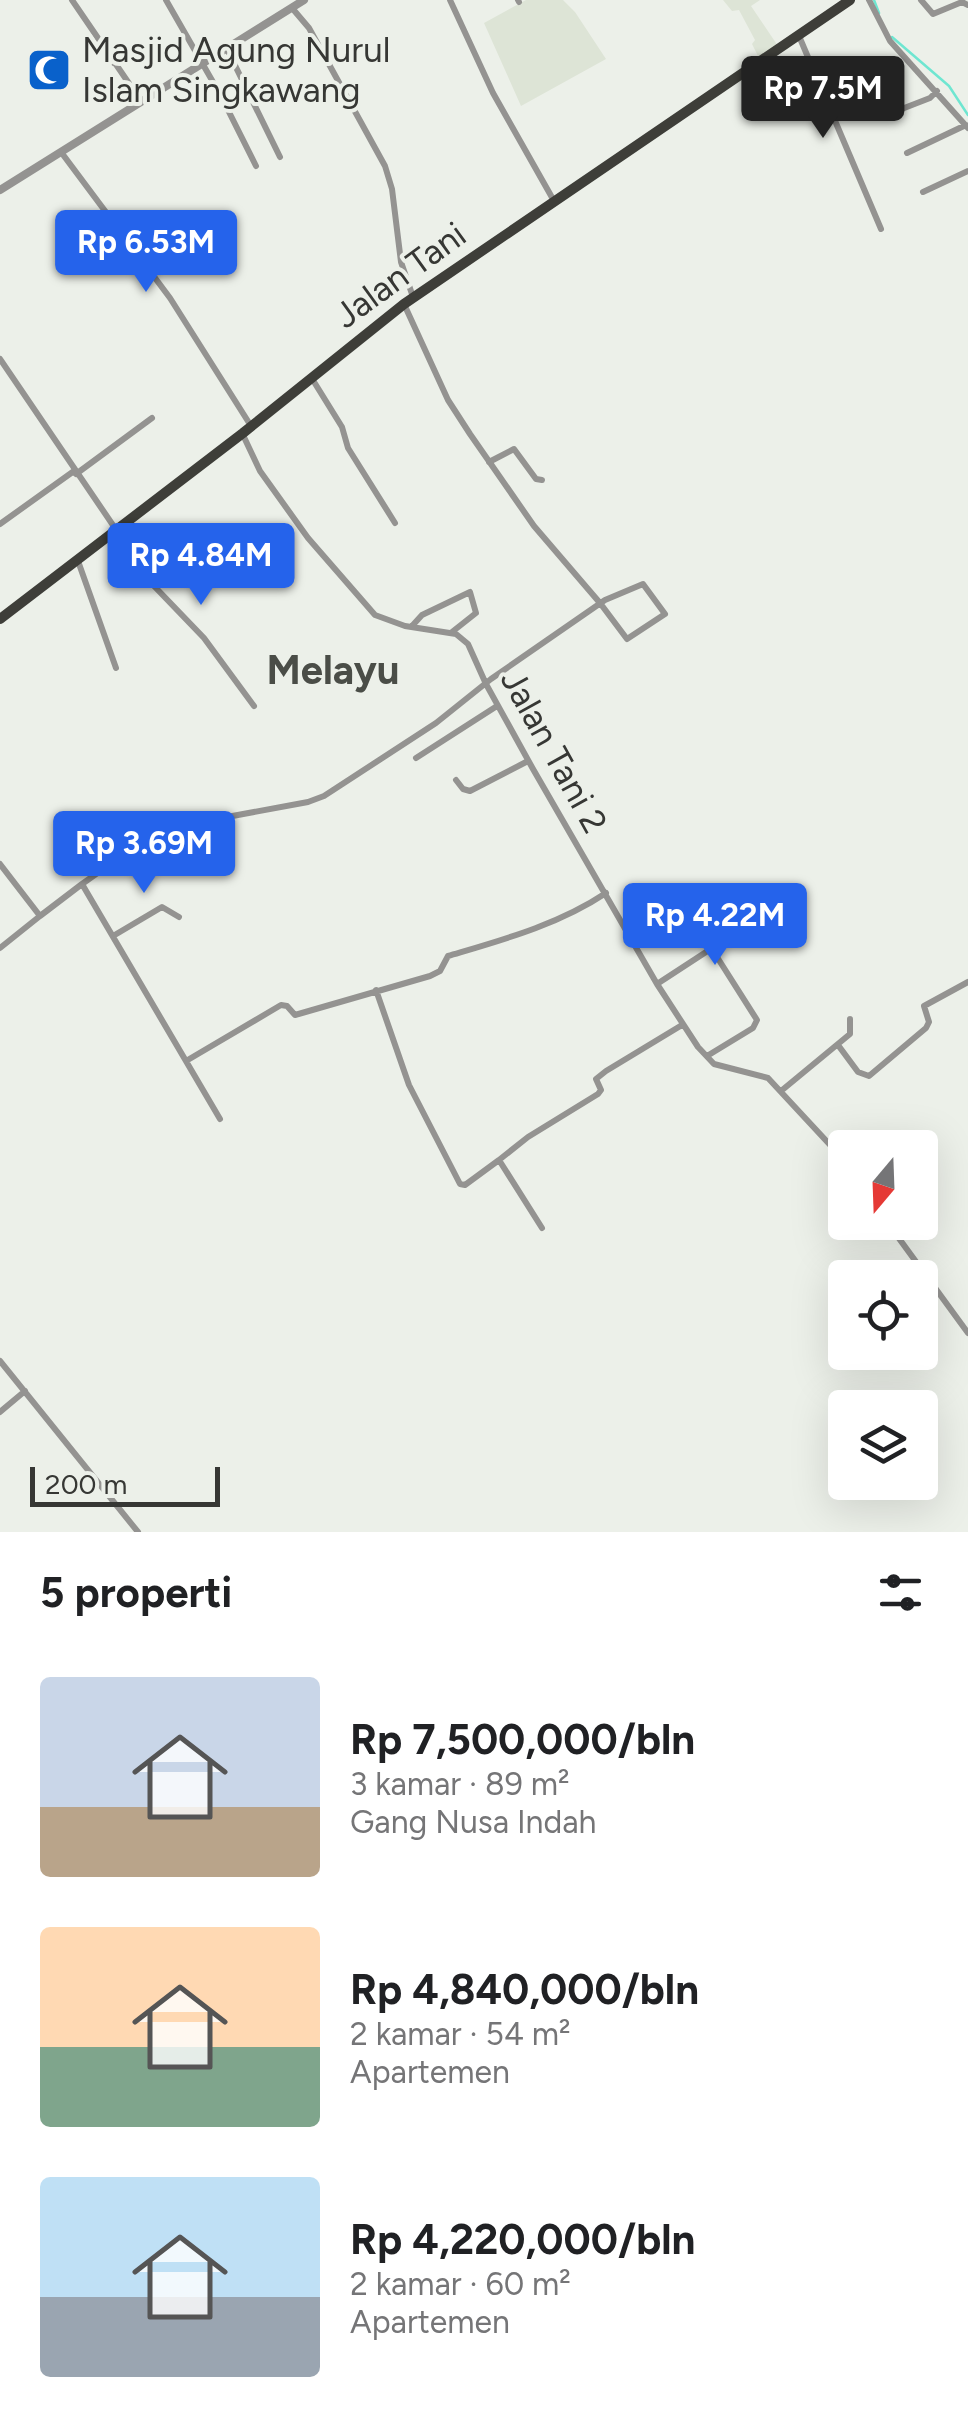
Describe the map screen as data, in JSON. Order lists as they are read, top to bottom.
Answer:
{
  "streets": {
    "highway": ["Jalan Tani"],
    "street": ["Jalan Tani 2"]
  },
  "districts": ["Melayu"],
  "places": {
    "mosque": ["Masjid Agung Nurul Islam Singkawang"]
  },
  "scale_bar": "200 m",
  "north": "bottom",
  "page": {
    "price": [
      "Rp 7.5M",
      "Rp 6.53M",
      "Rp 4.84M",
      "Rp 3.69M",
      "Rp 4.22M"
    ],
    "scale": "200 m",
    "heading": "5 properti",
    "list": [
      {
        "name": "Rp 7,500,000/bln",
        "note": "3 kamar · 89 m² · Gang Nusa Indah"
      },
      {
        "name": "Rp 4,840,000/bln",
        "note": "2 kamar · 54 m² · Apartemen"
      },
      {
        "name": "Rp 4,220,000/bln",
        "note": "2 kamar · 60 m² · Apartemen"
      }
    ]
  }
}
